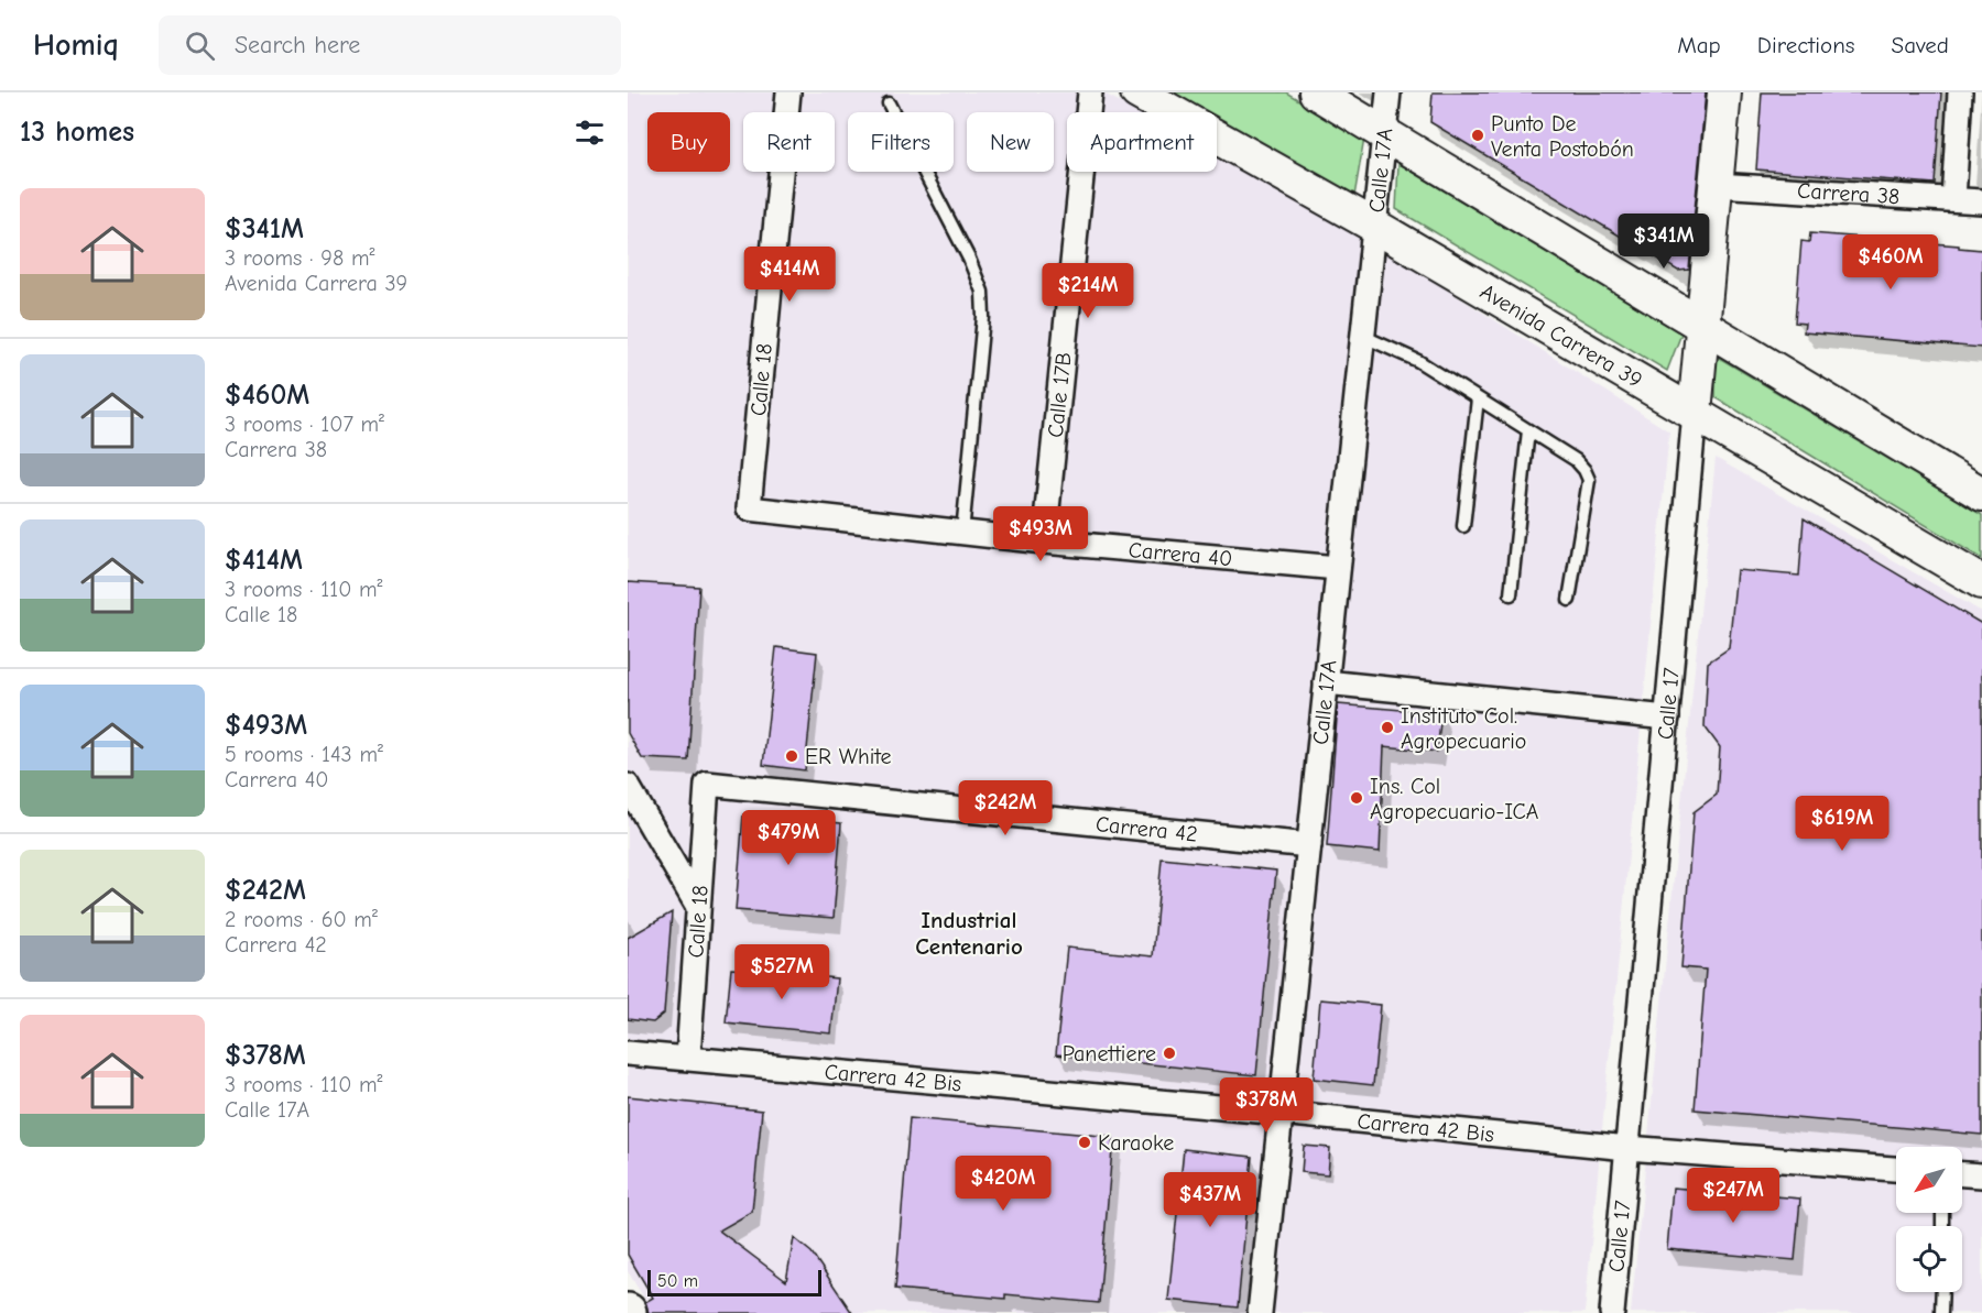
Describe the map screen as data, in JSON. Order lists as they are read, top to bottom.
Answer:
{
  "streets": {
    "street": [
      "Calle 17A",
      "Carrera 38",
      "Avenida Carrera 39",
      "Calle 18",
      "Calle 17B",
      "Carrera 40",
      "Calle 17",
      "Carrera 42",
      "Carrera 42 Bis"
    ]
  },
  "crossings": [
    ["Calle 17A", "Avenida Carrera 39"],
    ["Calle 17A", "Carrera 40"],
    ["Calle 17A", "Carrera 42"],
    ["Calle 17A", "Carrera 42 Bis"],
    ["Carrera 38", "Calle 17"],
    ["Avenida Carrera 39", "Calle 17"],
    ["Calle 18", "Carrera 40"],
    ["Calle 18", "Carrera 42"],
    ["Calle 18", "Carrera 42 Bis"],
    ["Calle 17B", "Carrera 40"],
    ["Calle 17", "Carrera 42 Bis"]
  ],
  "districts": ["Industrial Centenario"],
  "places": [
    "Punto De Venta Postobón",
    "Instituto Col. Agropecuario",
    "ER White",
    "Ins. Col Agropecuario-ICA",
    "Panettiere",
    "Karaoke"
  ],
  "scale_bar": "50 m",
  "north": "bottom left",
  "page": {
    "header": "Homiq",
    "search": "Search here",
    "nav": ["Map", "Directions", "Saved"],
    "heading": "13 homes",
    "chip": [
      "Buy",
      "Rent",
      "Filters",
      "New",
      "Apartment"
    ],
    "list": [
      {
        "name": "$341M",
        "note": "3 rooms · 98 m² · Avenida Carrera 39"
      },
      {
        "name": "$460M",
        "note": "3 rooms · 107 m² · Carrera 38"
      },
      {
        "name": "$414M",
        "note": "3 rooms · 110 m² · Calle 18"
      },
      {
        "name": "$493M",
        "note": "5 rooms · 143 m² · Carrera 40"
      },
      {
        "name": "$242M",
        "note": "2 rooms · 60 m² · Carrera 42"
      },
      {
        "name": "$378M",
        "note": "3 rooms · 110 m² · Calle 17A"
      }
    ],
    "price": [
      "$341M",
      "$460M",
      "$414M",
      "$214M",
      "$493M",
      "$242M",
      "$619M",
      "$479M",
      "$527M",
      "$378M",
      "$420M",
      "$247M",
      "$437M"
    ],
    "scale": "50 m"
  }
}
